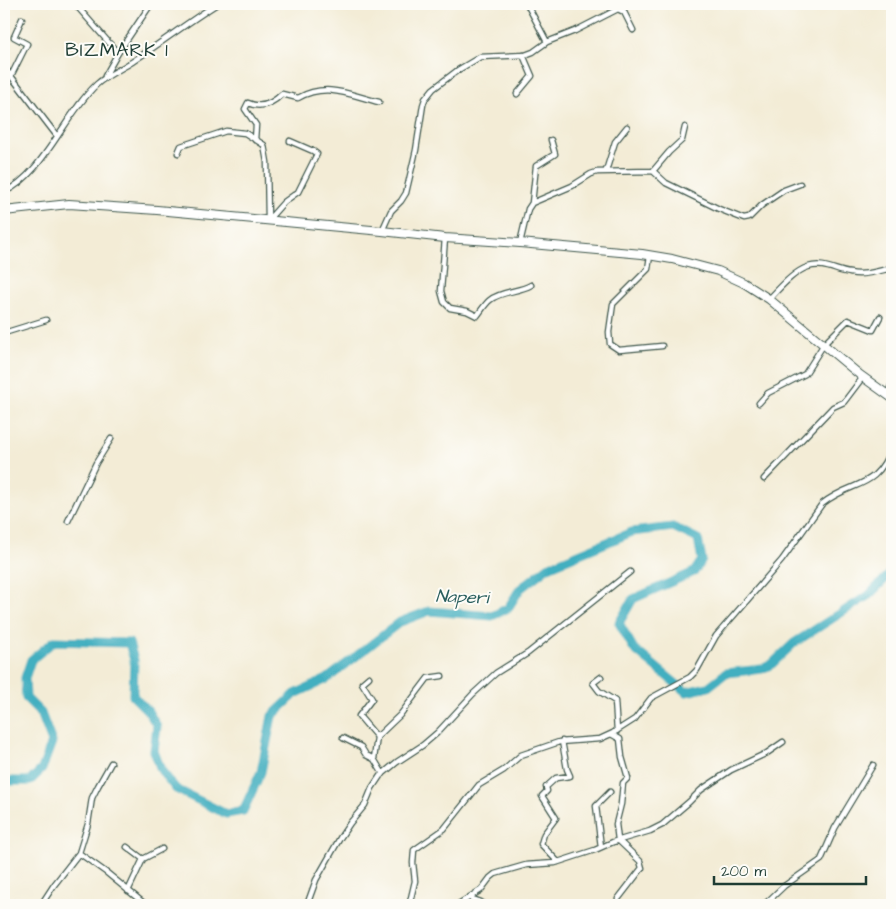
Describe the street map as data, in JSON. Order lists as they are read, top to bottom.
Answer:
{
  "districts": ["BIZMARK 1"],
  "water": ["Naperi"],
  "scale_bar": "200 m"
}
